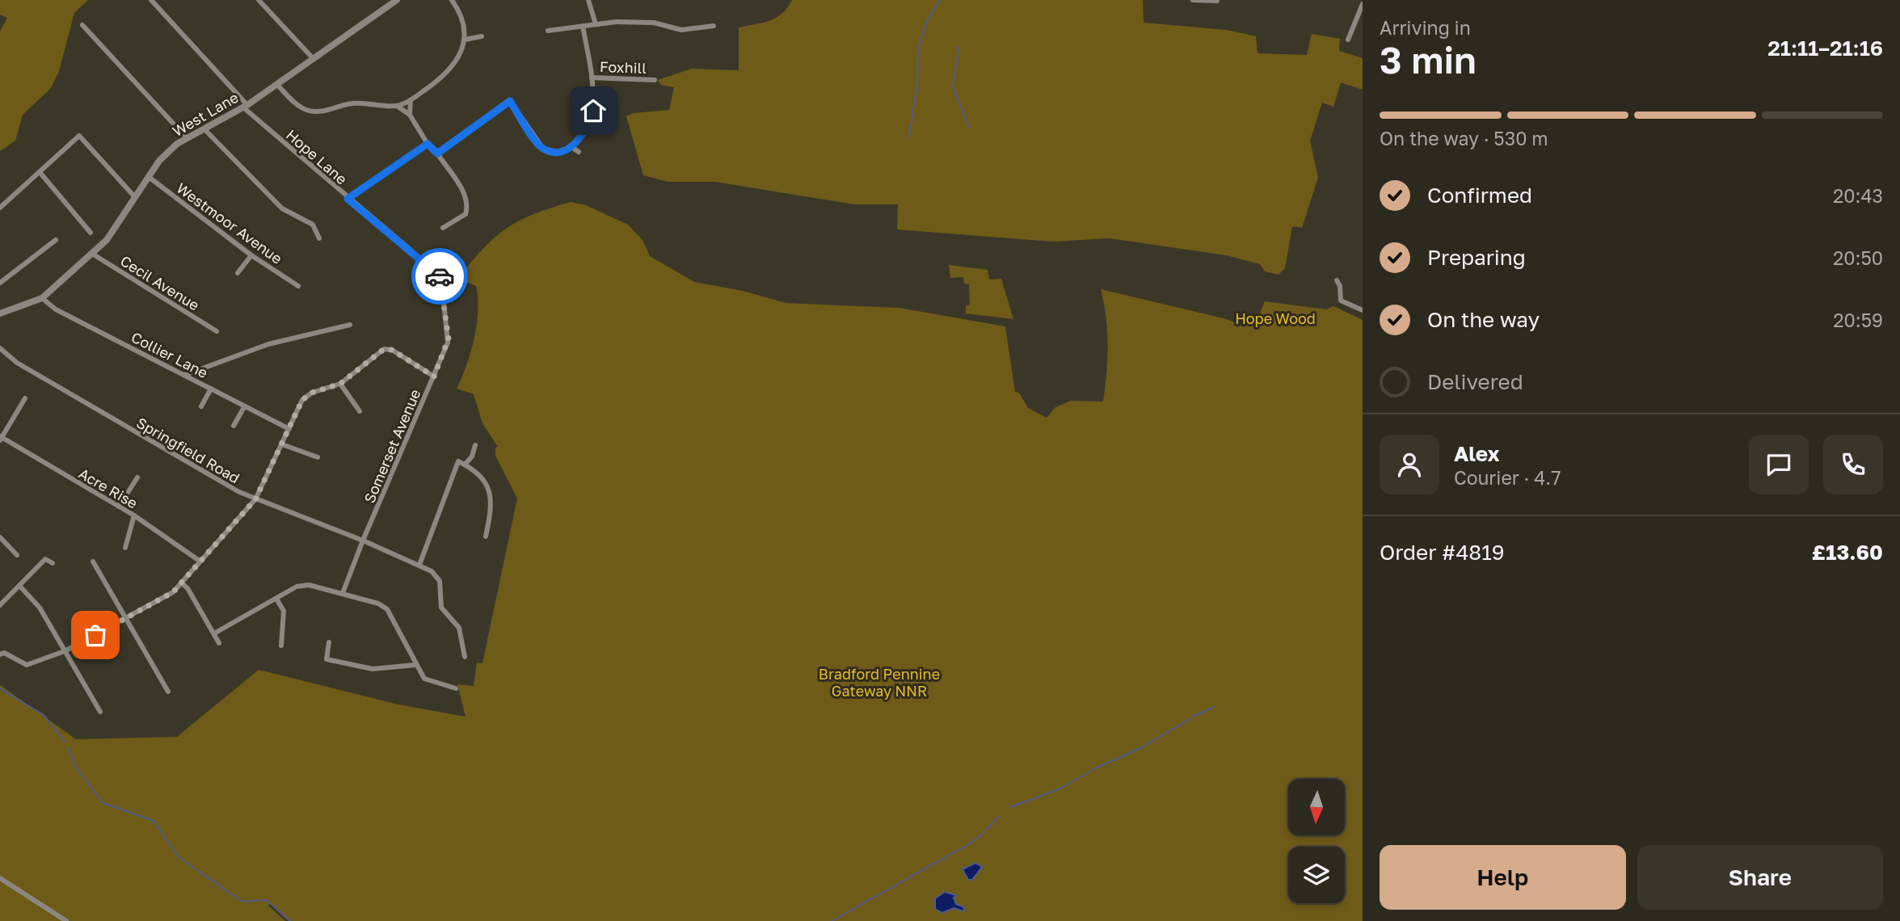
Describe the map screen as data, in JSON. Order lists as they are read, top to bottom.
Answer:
{
  "streets": {
    "street": [
      "Foxhill",
      "West Lane",
      "Hope Lane",
      "Westmoor Avenue",
      "Cecil Avenue",
      "Collier Lane",
      "Somerset Avenue",
      "Springfield Road",
      "Acre Rise"
    ]
  },
  "crossings": [
    ["West Lane", "Hope Lane"],
    ["West Lane", "Westmoor Avenue"],
    ["West Lane", "Cecil Avenue"],
    ["West Lane", "Collier Lane"],
    ["Hope Lane", "Somerset Avenue"],
    ["Somerset Avenue", "Springfield Road"]
  ],
  "parks": ["Hope Wood", "Bradford Pennine Gateway NNR"],
  "north": "bottom",
  "page": {
    "heading": ["3 min", "Arriving in", "21:11–21:16"],
    "panel": [
      "Alex",
      "Courier · 4.7",
      "Order #4819",
      "£13.60"
    ],
    "bar": "On the way · 530 m",
    "list": [
      ["Confirmed", "20:43"],
      ["Preparing", "20:50"],
      ["On the way", "20:59"],
      "Delivered"
    ],
    "buttons": ["Help", "Share"]
  }
}
